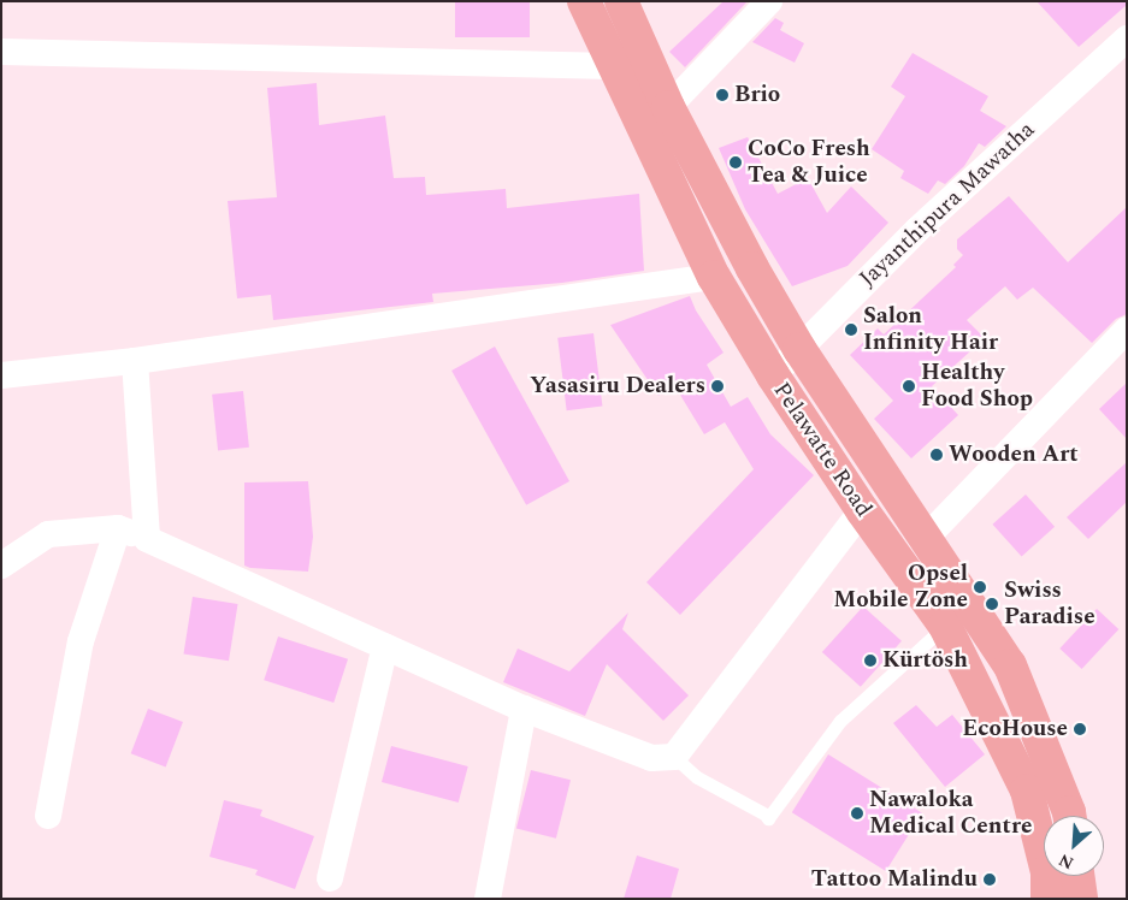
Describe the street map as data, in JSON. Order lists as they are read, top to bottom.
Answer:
{
  "streets": {
    "main road": ["Pelawatte Road"],
    "street": ["Jayanthipura Mawatha"]
  },
  "crossings": [
    ["Jayanthipura Mawatha", "Pelawatte Road"]
  ],
  "places": [
    "Brio",
    "CoCo Fresh Tea & Juice",
    "Salon Infinity Hair",
    "Yasasiru Dealers",
    "Healthy Food Shop",
    "Wooden Art",
    "Opsel Mobile Zone",
    "Swiss Paradise",
    "Kürtösh",
    "EcoHouse",
    "Nawaloka Medical Centre",
    "Tattoo Malindu"
  ],
  "north": "bottom left"
}
